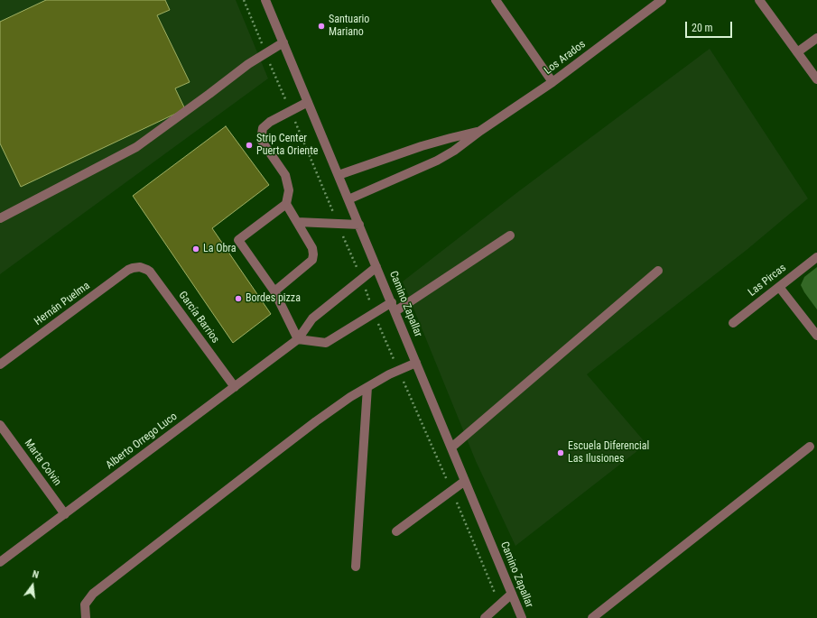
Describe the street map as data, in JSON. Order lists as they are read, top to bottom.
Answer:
{
  "streets": {
    "street": [
      "Los Arados",
      "Las Pircas",
      "Hernán Puelma",
      "Camino Zapallar",
      "García Barrios",
      "Alberto Orrego Luco",
      "Marta Colvin"
    ]
  },
  "crossings": [
    ["Los Arados", "Camino Zapallar"],
    ["Hernán Puelma", "García Barrios"],
    ["Camino Zapallar", "Alberto Orrego Luco"],
    ["García Barrios", "Alberto Orrego Luco"],
    ["Alberto Orrego Luco", "Marta Colvin"]
  ],
  "places": [
    "Santuario Mariano",
    "Strip Center Puerta Oriente",
    "La Obra",
    "Bordes pizza",
    "Escuela Diferencial Las Ilusiones"
  ],
  "scale_bar": "20 m",
  "north": "top"
}
